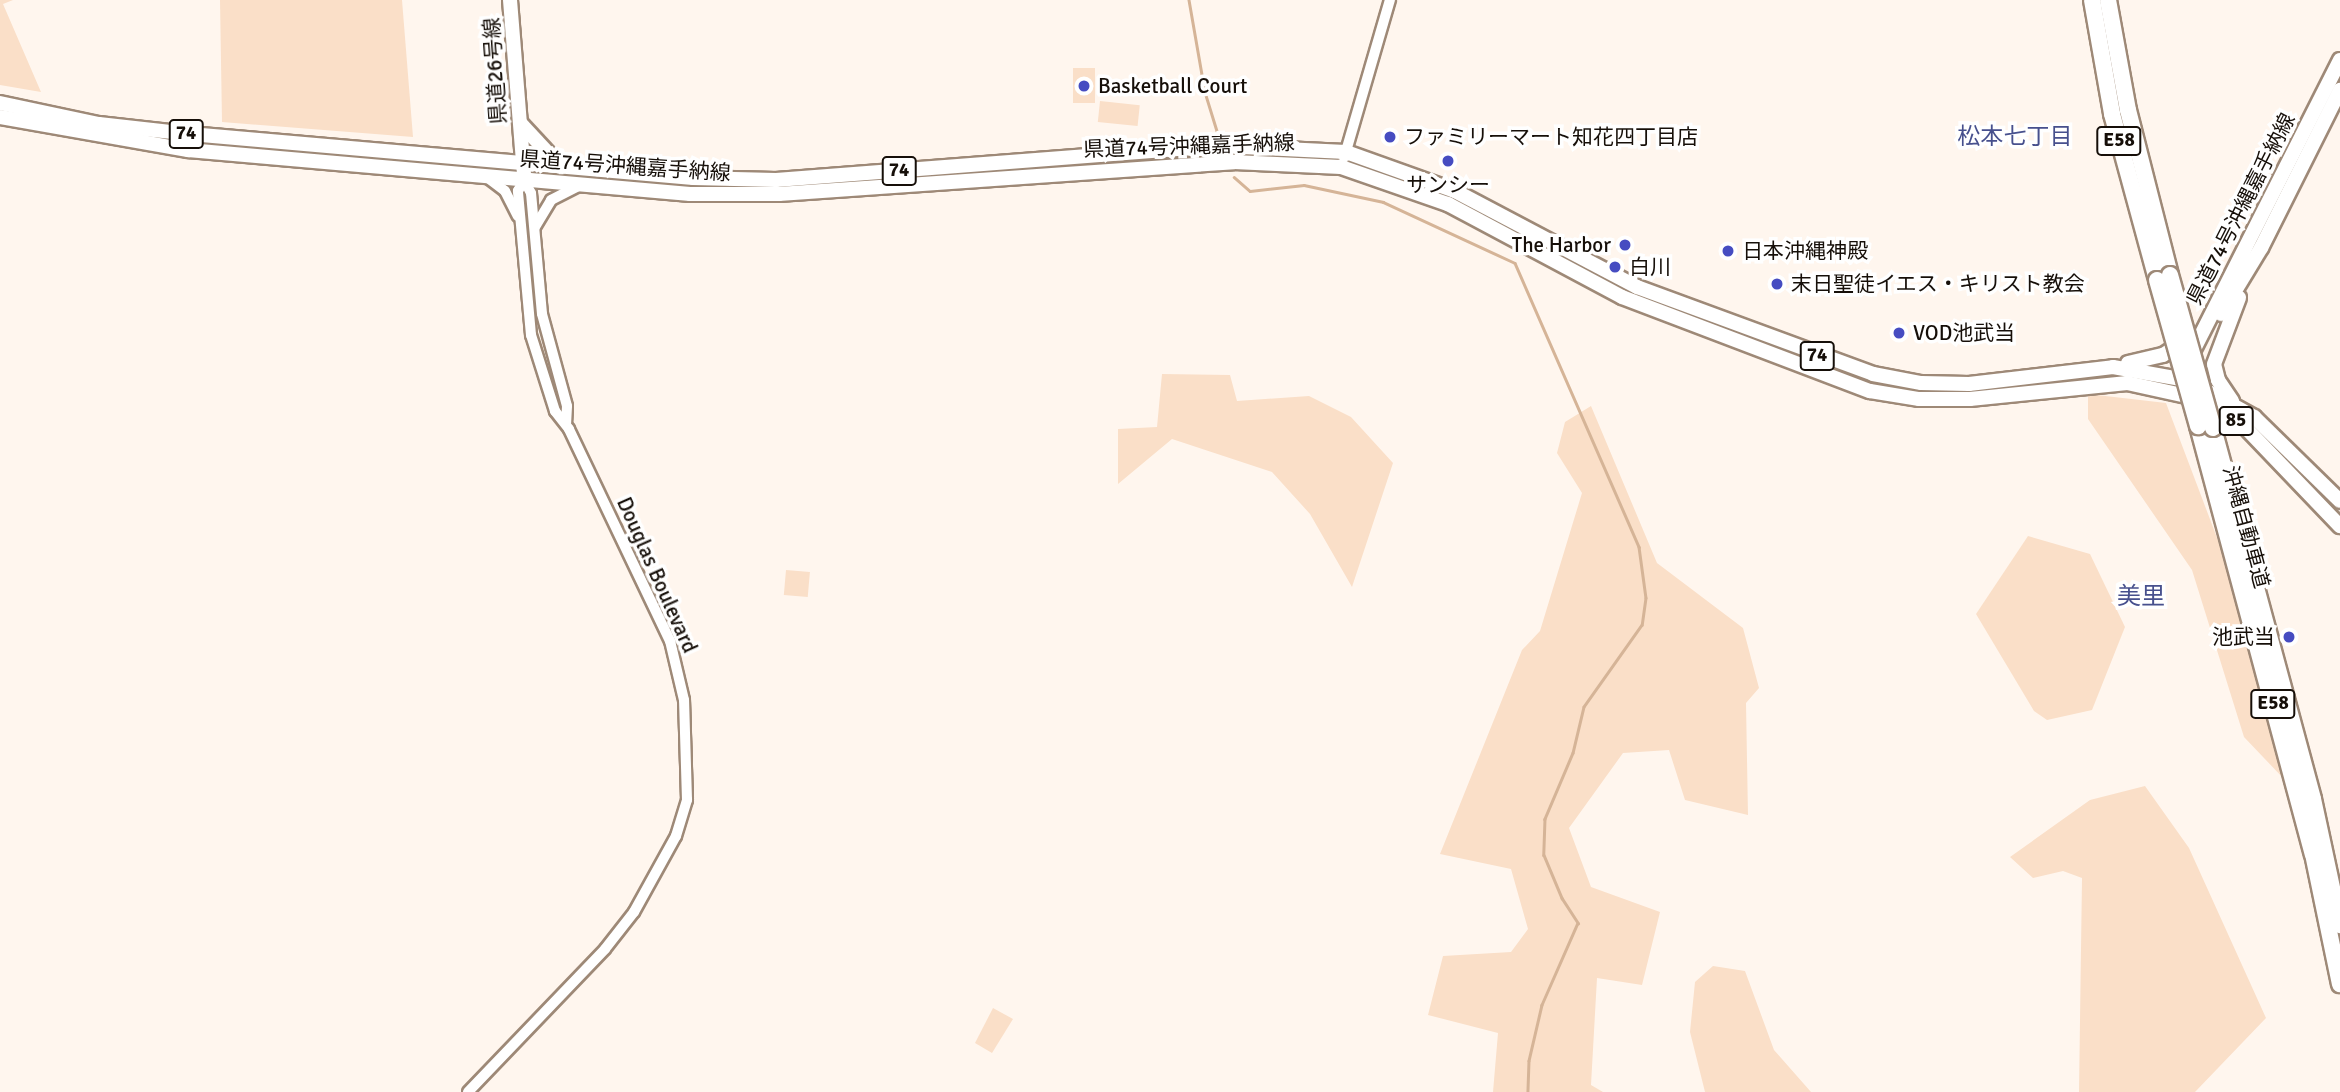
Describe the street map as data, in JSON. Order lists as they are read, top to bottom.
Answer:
{
  "streets": {
    "highway": ["E58", "沖縄自動車道"],
    "main road": [
      "県道26号線",
      "74",
      "県道74号沖縄嘉手納線",
      "85"
    ],
    "street": ["Douglas Boulevard"]
  },
  "crossings": [
    ["県道26号線", "74"],
    ["県道26号線", "県道74号沖縄嘉手納線"],
    ["県道26号線", "Douglas Boulevard"],
    ["74", "県道74号沖縄嘉手納線"],
    ["74", "Douglas Boulevard"],
    ["県道74号沖縄嘉手納線", "85"],
    ["県道74号沖縄嘉手納線", "Douglas Boulevard"]
  ],
  "districts": ["松本七丁目", "美里"],
  "places": [
    "Basketball Court",
    "ファミリーマート知花四丁目店",
    "サンシー",
    "The Harbor",
    "日本沖縄神殿",
    "白川",
    "末日聖徒イエス・キリスト教会",
    "VOD池武当",
    "池武当"
  ]
}
